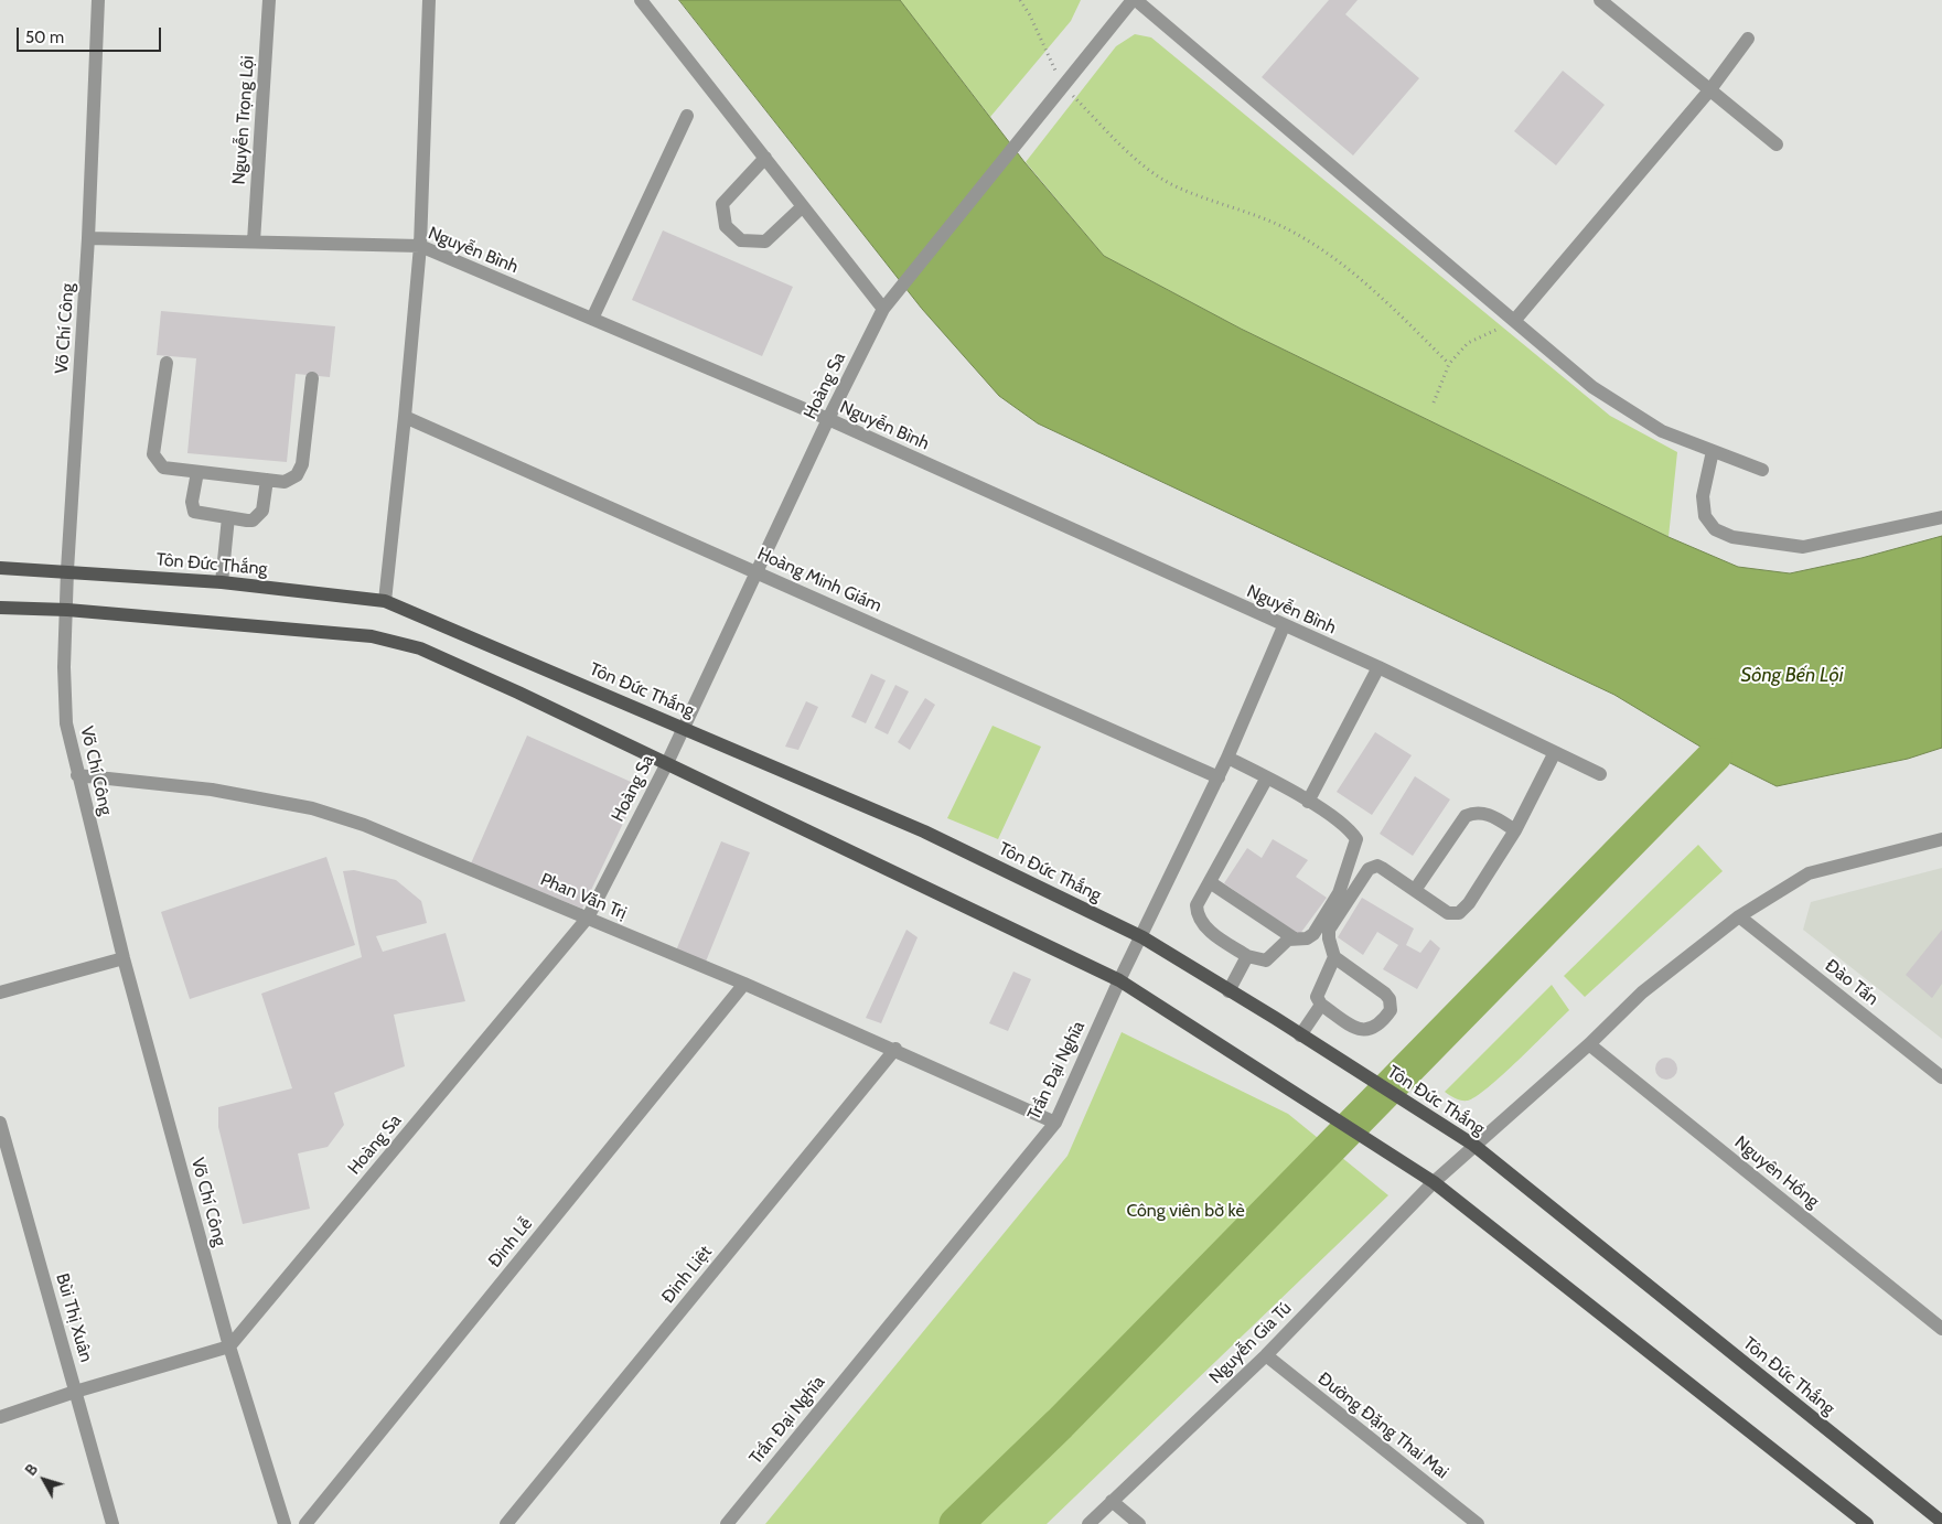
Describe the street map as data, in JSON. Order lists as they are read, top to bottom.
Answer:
{
  "streets": {
    "main road": ["Tôn Đức Thắng"],
    "street": [
      "Nguyễn Trọng Lội",
      "Nguyễn Bình",
      "Võ Chí Công",
      "Hoàng Sa",
      "Hoàng Minh Giám",
      "Phan Văn Trị",
      "Đào Tấn",
      "Trần Đại Nghĩa",
      "Nguyên Hồng",
      "Đinh Lễ",
      "Đinh Liệt",
      "Bùi Thị Xuân",
      "Nguyễn Gia Tú",
      "Đường Đặng Thai Mai"
    ]
  },
  "crossings": [
    ["Nguyễn Trọng Lội", "Nguyễn Bình"],
    ["Nguyễn Bình", "Võ Chí Công"],
    ["Nguyễn Bình", "Hoàng Sa"],
    ["Nguyễn Bình", "Trần Đại Nghĩa"],
    ["Võ Chí Công", "Hoàng Sa"],
    ["Võ Chí Công", "Tôn Đức Thắng"],
    ["Võ Chí Công", "Phan Văn Trị"],
    ["Hoàng Sa", "Tôn Đức Thắng"],
    ["Hoàng Sa", "Hoàng Minh Giám"],
    ["Hoàng Sa", "Phan Văn Trị"],
    ["Tôn Đức Thắng", "Trần Đại Nghĩa"],
    ["Tôn Đức Thắng", "Nguyễn Gia Tú"],
    ["Hoàng Minh Giám", "Trần Đại Nghĩa"],
    ["Phan Văn Trị", "Trần Đại Nghĩa"],
    ["Phan Văn Trị", "Đinh Lễ"],
    ["Phan Văn Trị", "Đinh Liệt"],
    ["Đào Tấn", "Nguyễn Gia Tú"],
    ["Nguyên Hồng", "Nguyễn Gia Tú"],
    ["Nguyễn Gia Tú", "Đường Đặng Thai Mai"]
  ],
  "water": ["Sông Bến Lội"],
  "parks": ["Công viên bờ kè"],
  "scale_bar": "50 m",
  "north": "top left"
}
